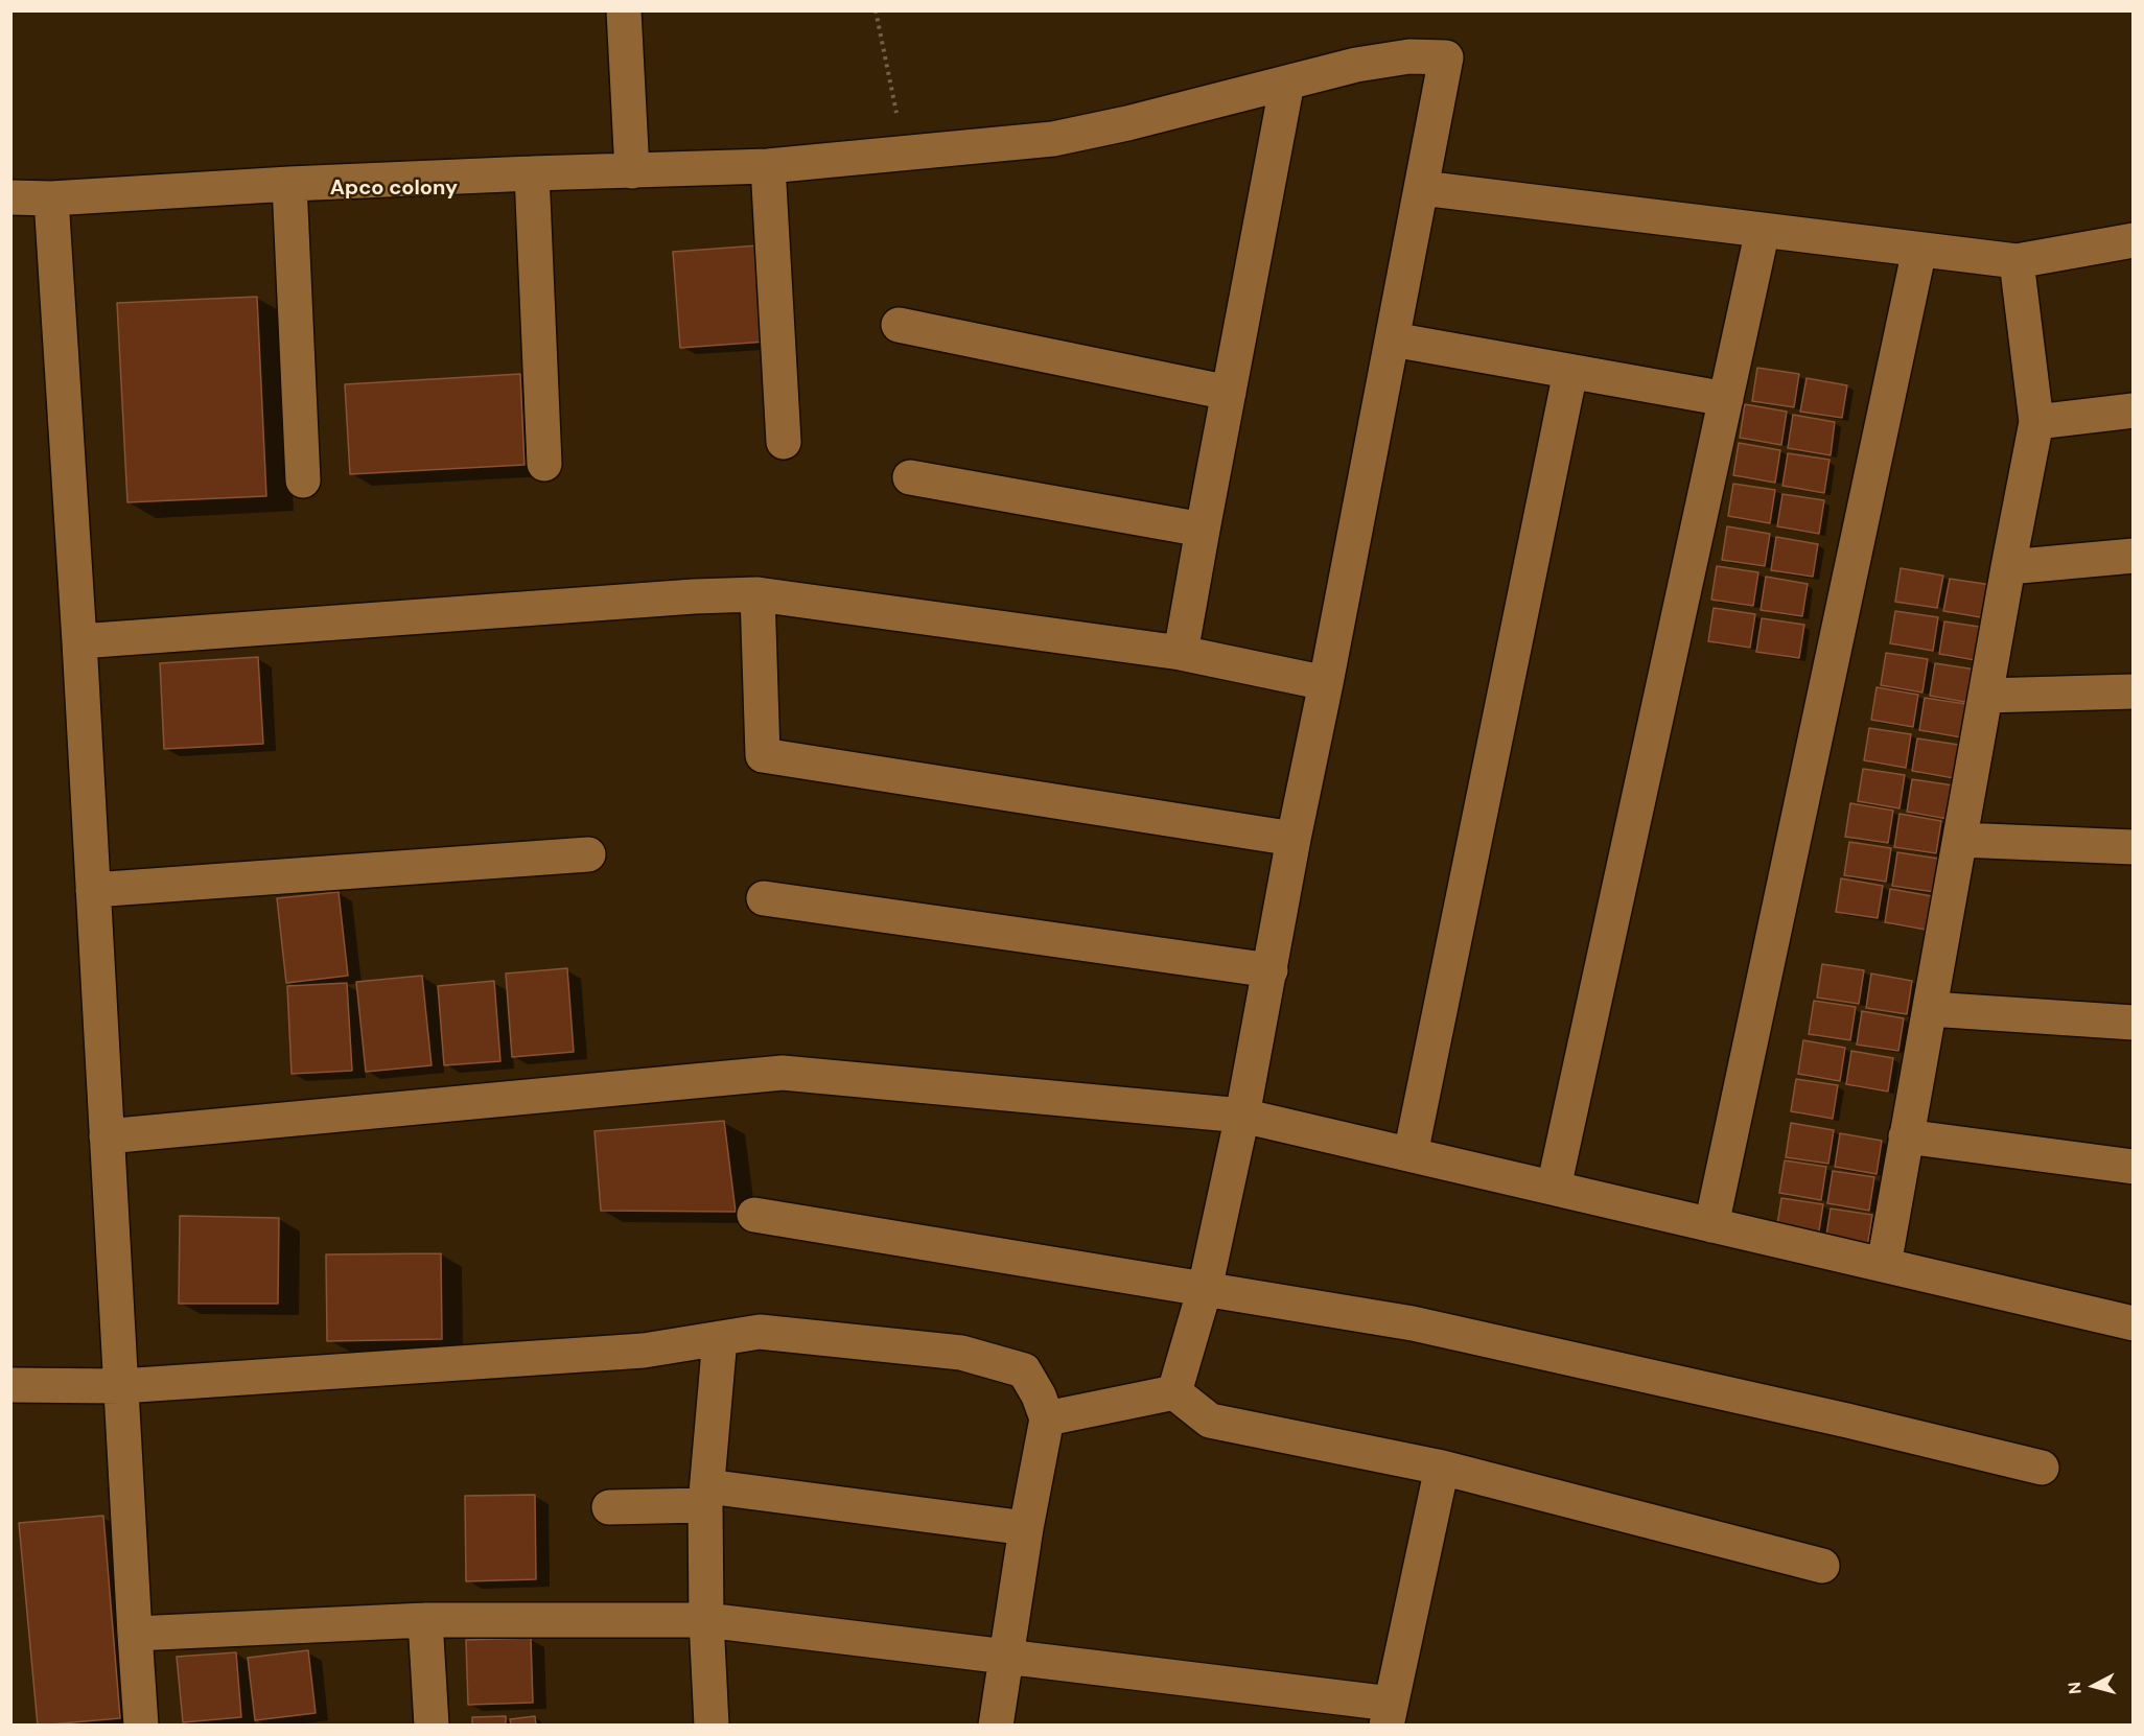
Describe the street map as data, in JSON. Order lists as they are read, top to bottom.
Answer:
{
  "districts": ["Apco colony"],
  "north": "left"
}
